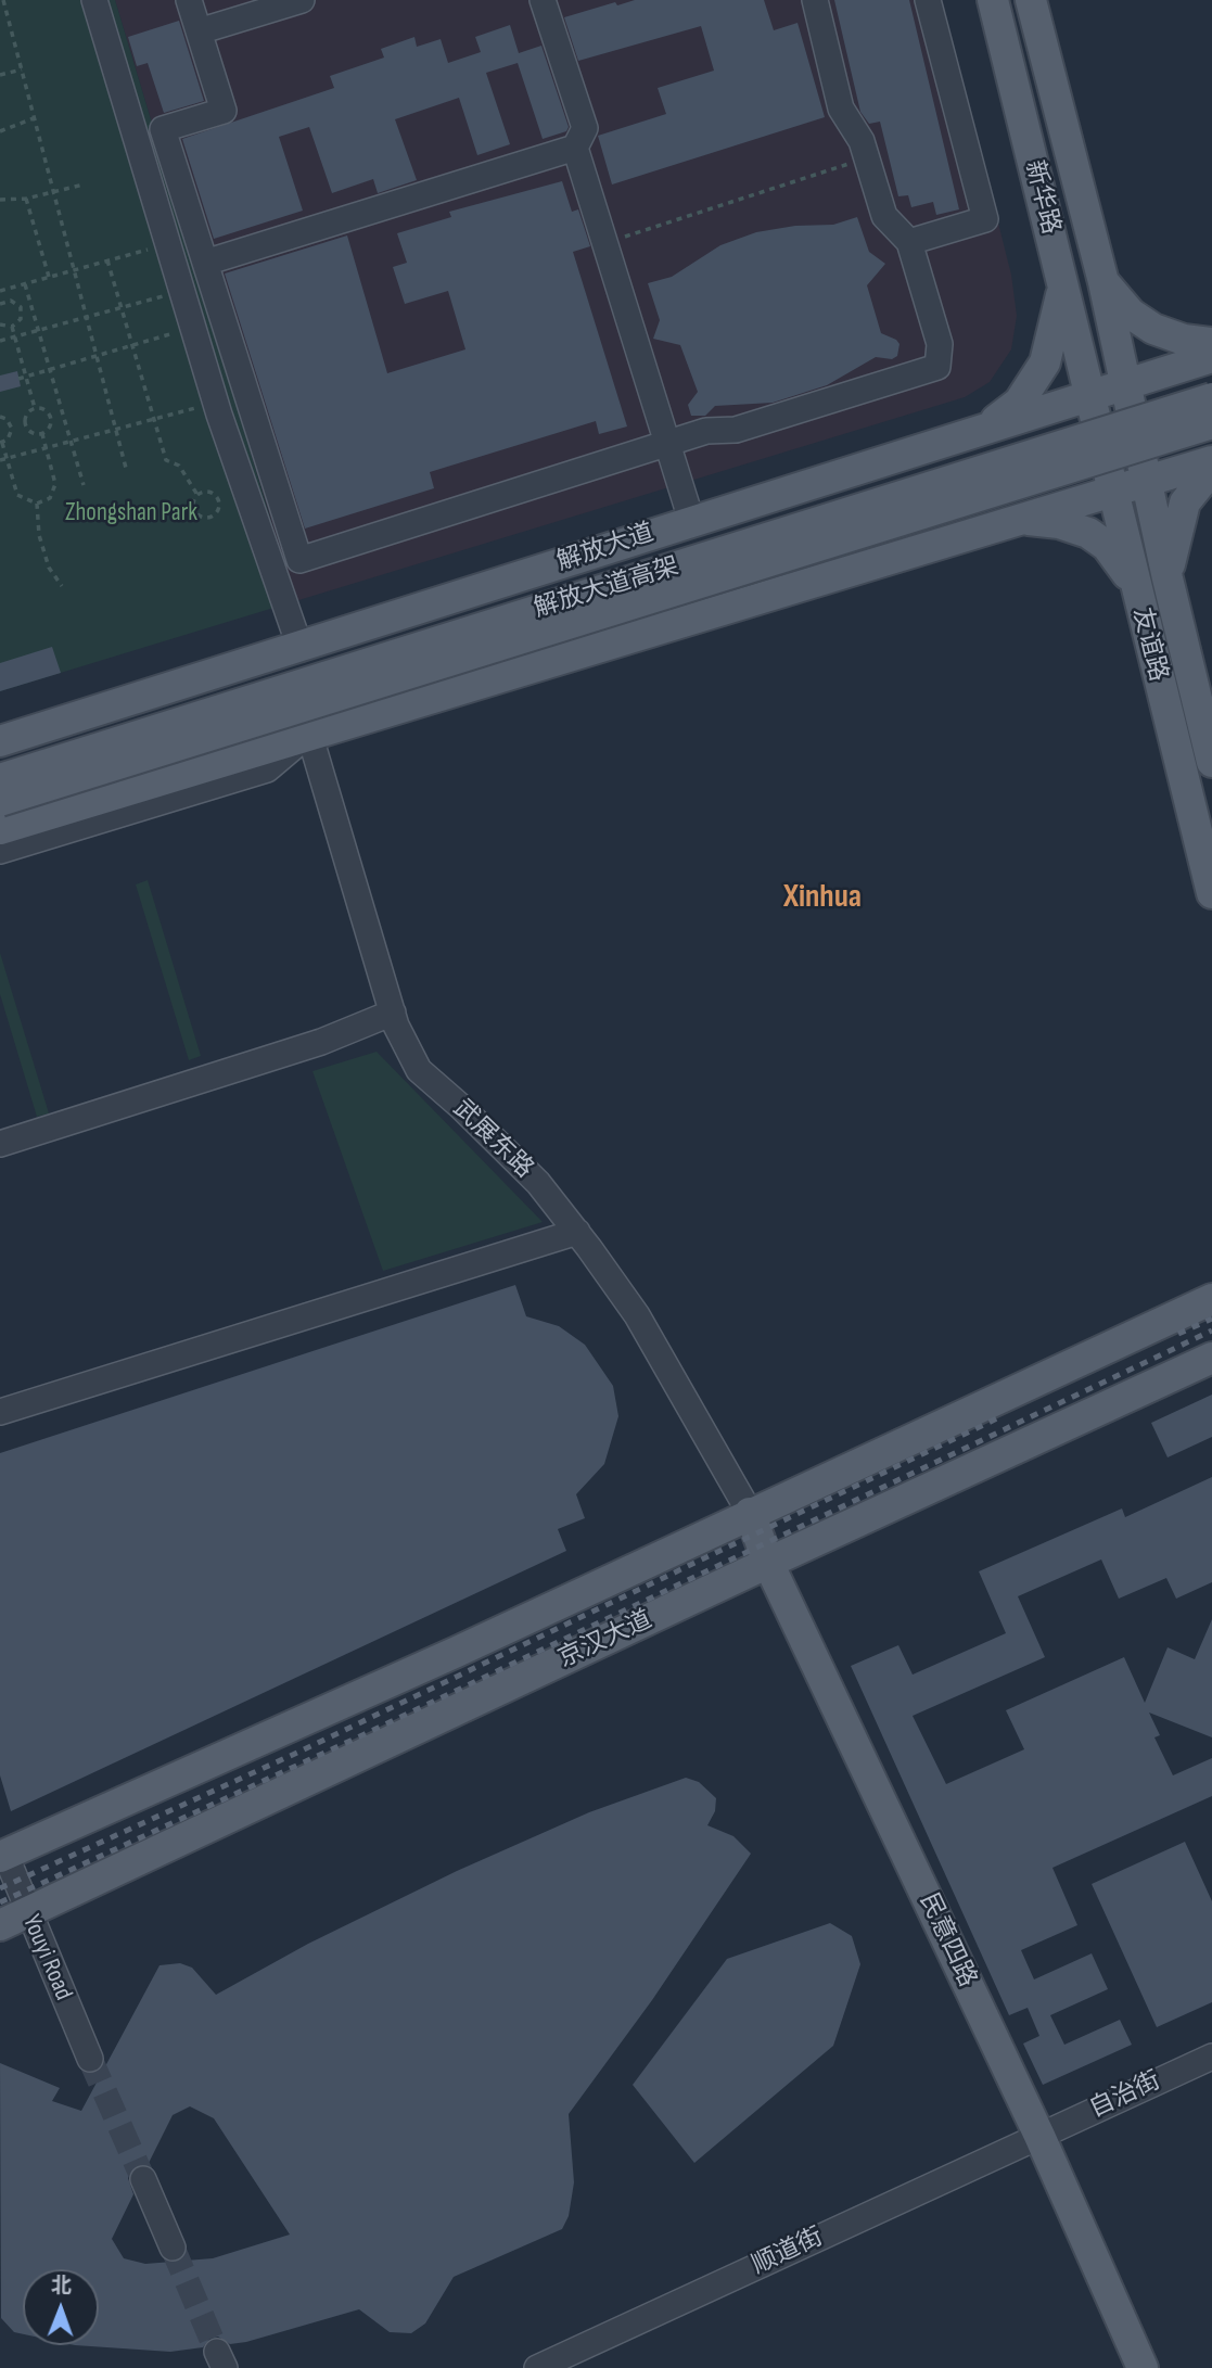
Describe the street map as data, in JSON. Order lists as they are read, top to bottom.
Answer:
{
  "streets": {
    "main road": [
      "新华路",
      "解放大道",
      "解放大道高架",
      "友谊路",
      "京汉大道",
      "民意四路"
    ],
    "street": [
      "武展东路",
      "Youyi Road",
      "自治街",
      "顺道街"
    ]
  },
  "crossings": [
    ["新华路", "解放大道"],
    ["新华路", "友谊路"],
    ["解放大道", "友谊路"],
    ["武展东路", "民意四路"],
    ["京汉大道", "民意四路"],
    ["京汉大道", "Youyi Road"],
    ["民意四路", "自治街"],
    ["民意四路", "顺道街"],
    ["自治街", "顺道街"]
  ],
  "districts": ["Xinhua"],
  "parks": ["Zhongshan Park"],
  "north": "top"
}
